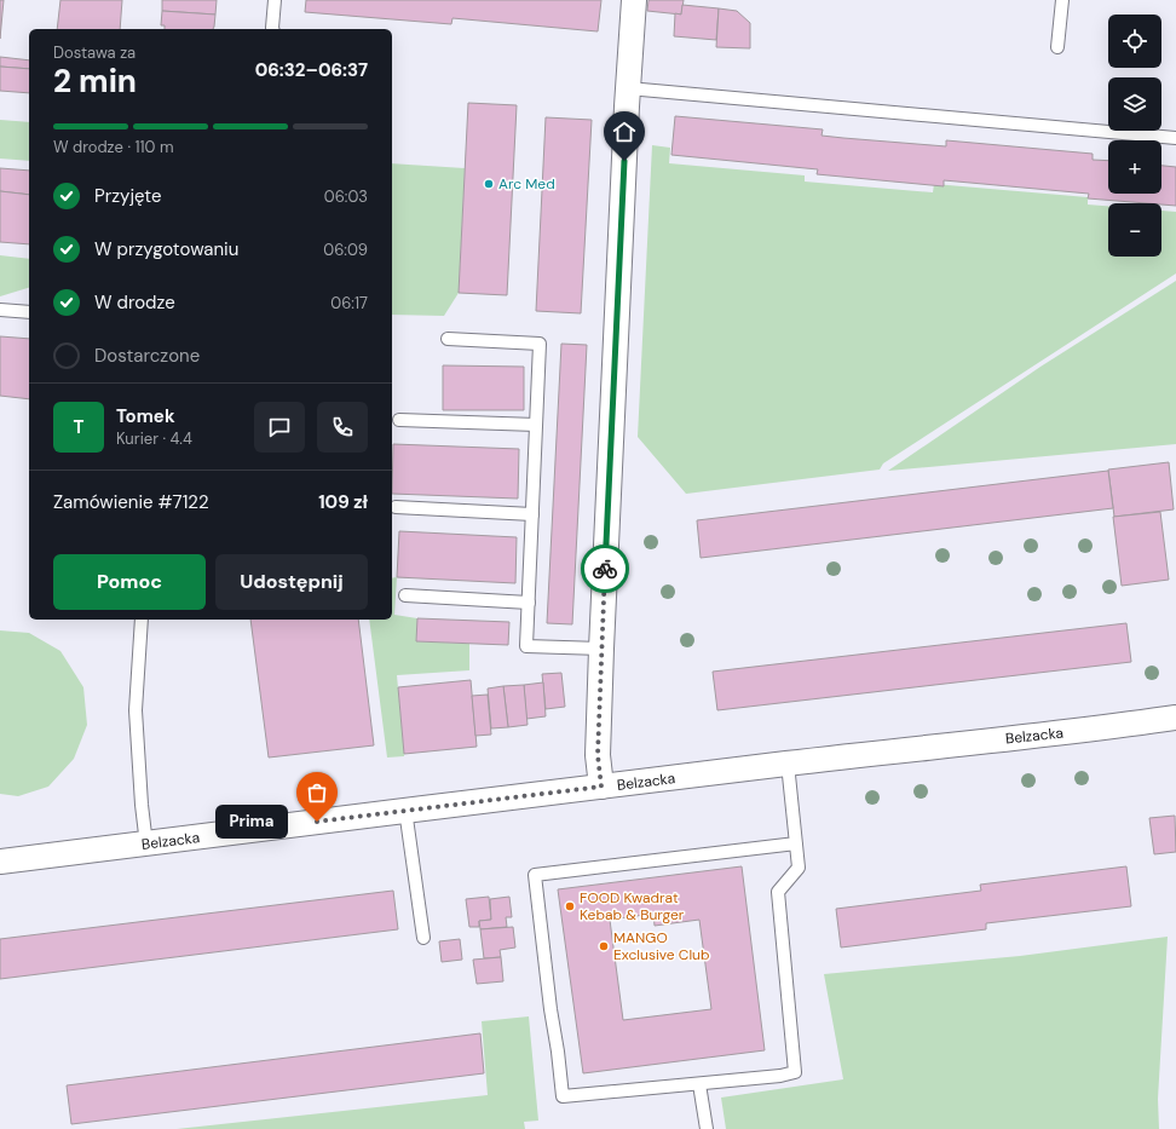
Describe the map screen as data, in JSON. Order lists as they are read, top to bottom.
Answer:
{
  "streets": {
    "street": ["Belzacka"]
  },
  "places": [
    "Arc Med",
    "Prima",
    "FOOD Kwadrat Kebab & Burger",
    "MANGO Exclusive Club"
  ],
  "page": {
    "map_buttons": ["+", "−"],
    "heading": ["2 min", "Dostawa za", "06:32–06:37"],
    "panel": [
      "Tomek",
      "Kurier · 4.4",
      "Zamówienie #7122",
      "109 zł"
    ],
    "bar": "W drodze · 110 m",
    "list": [
      ["Przyjęte", "06:03"],
      ["W przygotowaniu", "06:09"],
      ["W drodze", "06:17"],
      "Dostarczone"
    ],
    "round": "T",
    "buttons": ["Pomoc", "Udostępnij"],
    "bubble": "Prima"
  }
}
